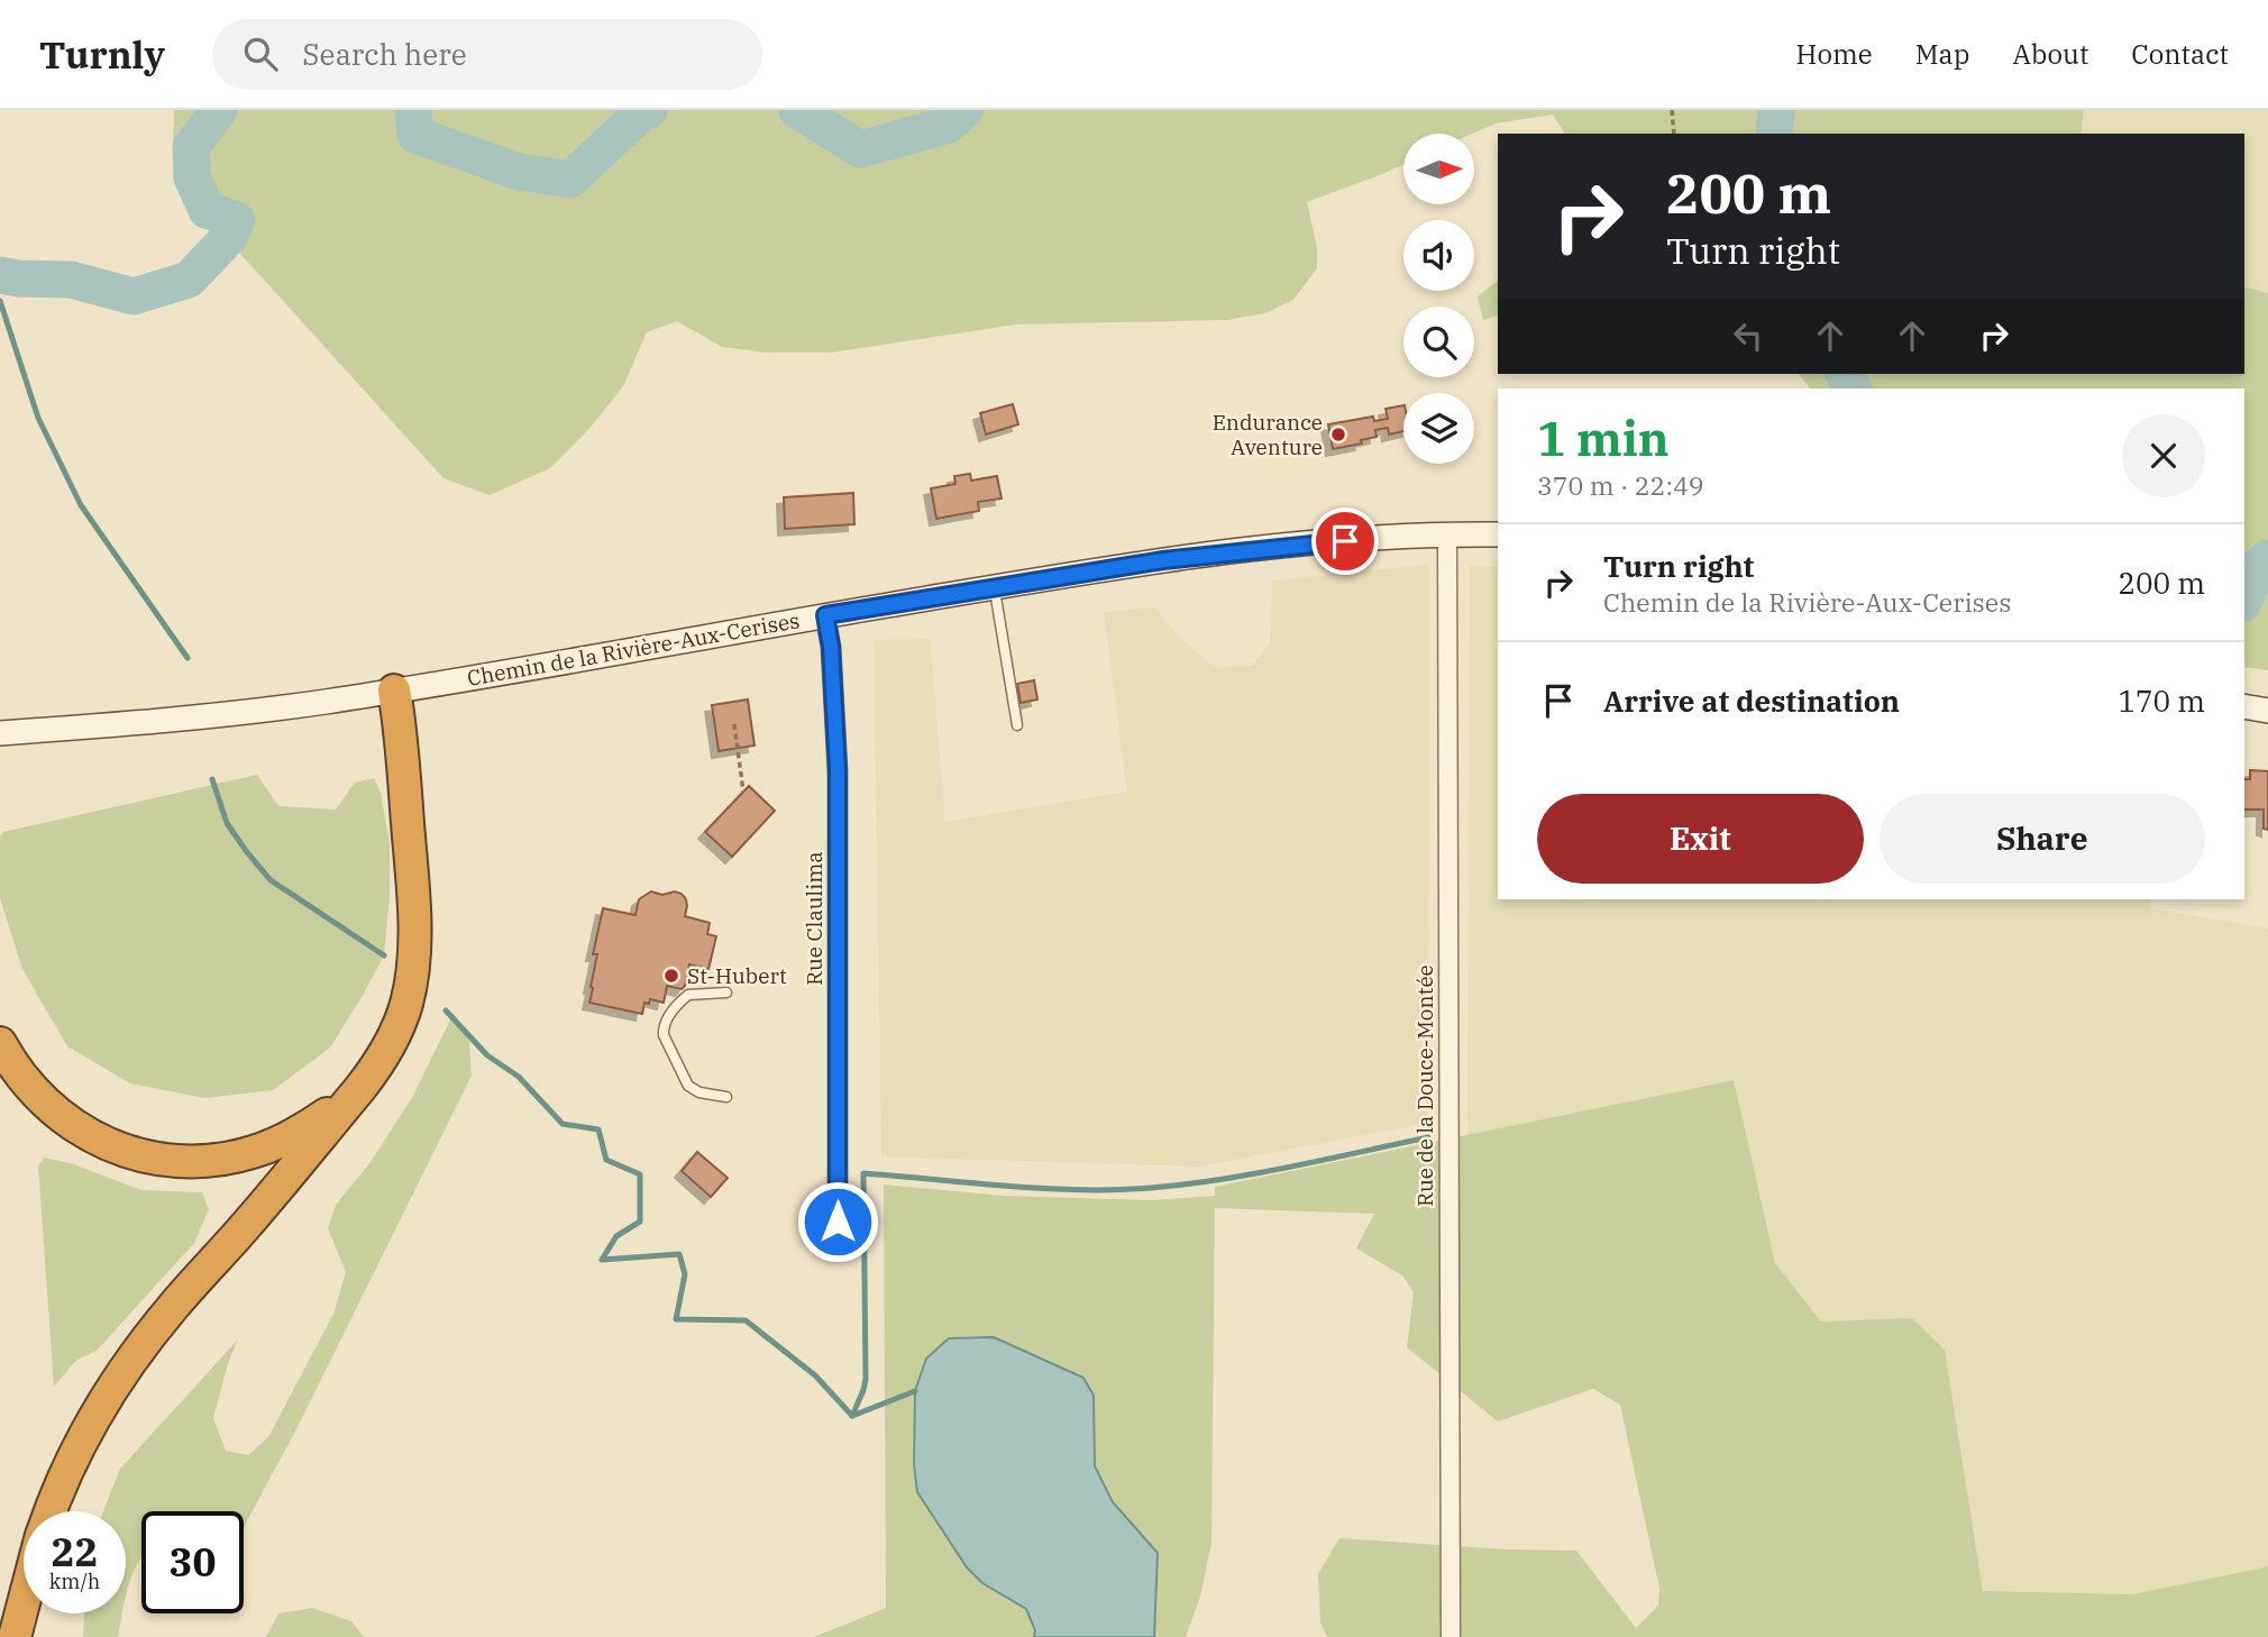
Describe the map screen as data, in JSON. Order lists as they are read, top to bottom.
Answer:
{
  "streets": {
    "main road": ["Chemin de la Rivière-Aux-Cerises"],
    "street": ["Rue Claulima", "Rue de la Douce-Montée"]
  },
  "crossings": [
    ["Chemin de la Rivière-Aux-Cerises", "Rue Claulima"],
    ["Chemin de la Rivière-Aux-Cerises", "Rue de la Douce-Montée"]
  ],
  "places": ["Endurance Aventure", "St-Hubert"],
  "north": "right",
  "page": {
    "header": "Turnly",
    "search": "Search here",
    "nav": [
      "Home",
      "Map",
      "About",
      "Contact"
    ],
    "turn": ["200 m", "Turn right"],
    "heading": ["1 min", "370 m · 22:49"],
    "list": [
      {
        "name": "Turn right",
        "note": "Chemin de la Rivière-Aux-Cerises",
        "value": "200 m"
      },
      {
        "name": "Arrive at destination",
        "value": "170 m"
      }
    ],
    "buttons": ["Exit", "Share"],
    "speed": "22 km/h",
    "limit": "30"
  }
}
